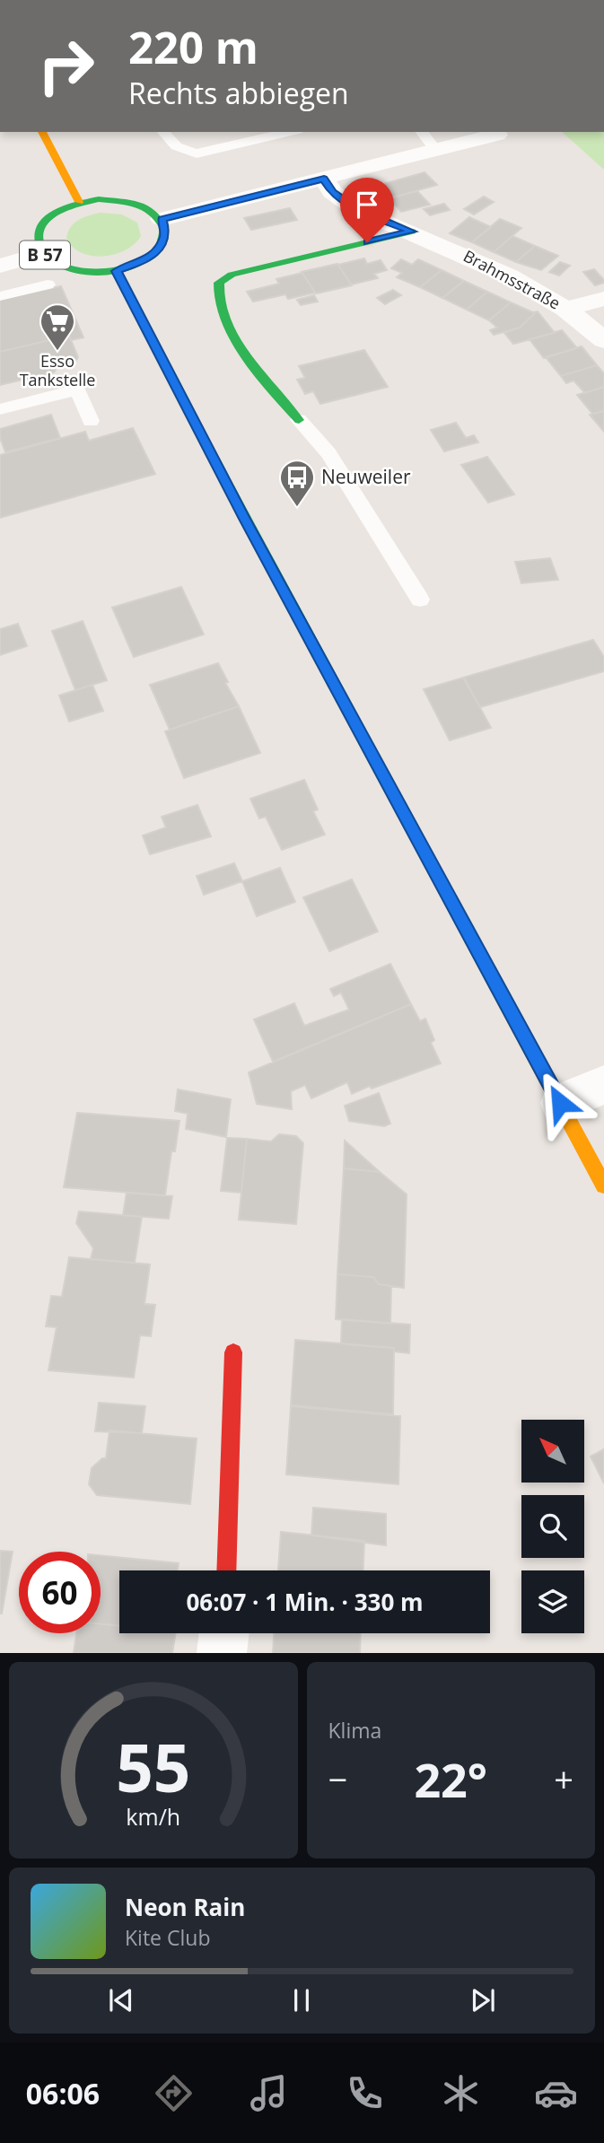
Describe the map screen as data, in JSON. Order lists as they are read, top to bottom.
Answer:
{
  "streets": {
    "main road": ["B 57"],
    "street": ["Brahmsstraße"]
  },
  "places": {
    "supermarket": ["Esso Tankstelle"],
    "bus stop": ["Neuweiler"]
  },
  "north": "top left",
  "page": {
    "turn": ["220 m", "Rechts abbiegen"],
    "limit": "60",
    "trip": "06:07 · 1 Min. · 330 m",
    "tile": "Klima",
    "heat": ["−", "22°", "+"],
    "song": ["Neon Rain", "Kite Club"],
    "tabs": "06:06",
    "gauge": ["55", "km/h"]
  }
}
